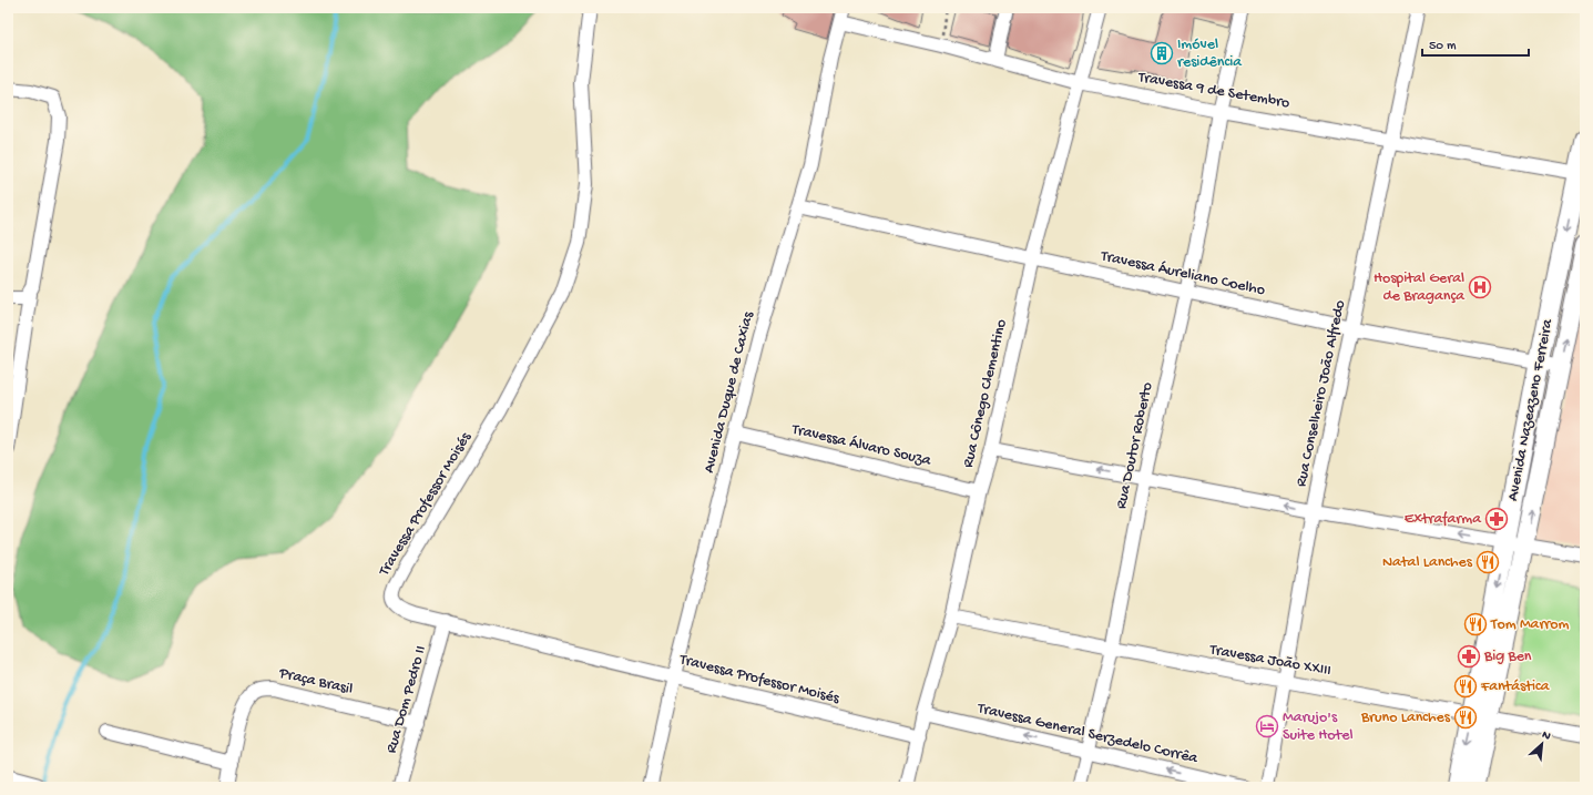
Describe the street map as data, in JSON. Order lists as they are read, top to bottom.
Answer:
{
  "streets": {
    "main road": ["Avenida Nazeazeno Ferreira"],
    "street": [
      "Travessa 9 de Setembro",
      "Travessa Áureliano Coelho",
      "Avenida Duque de Caxias",
      "Rua Cônego Clementino",
      "Rua Conselheiro João Alfredo",
      "Travessa Álvaro Souza",
      "Rua Doutor Roberto",
      "Travessa Professor Moisés",
      "Travessa João XXIII",
      "Praça Brasil",
      "Rua Dom Pedro II",
      "Travessa General Serzedelo Corrêa"
    ]
  },
  "crossings": [
    ["Travessa 9 de Setembro", "Avenida Duque de Caxias"],
    ["Travessa 9 de Setembro", "Rua Cônego Clementino"],
    ["Travessa 9 de Setembro", "Rua Conselheiro João Alfredo"],
    ["Travessa 9 de Setembro", "Avenida Nazeazeno Ferreira"],
    ["Travessa 9 de Setembro", "Rua Doutor Roberto"],
    ["Travessa Áureliano Coelho", "Avenida Duque de Caxias"],
    ["Travessa Áureliano Coelho", "Rua Cônego Clementino"],
    ["Travessa Áureliano Coelho", "Rua Conselheiro João Alfredo"],
    ["Travessa Áureliano Coelho", "Avenida Nazeazeno Ferreira"],
    ["Travessa Áureliano Coelho", "Rua Doutor Roberto"],
    ["Avenida Duque de Caxias", "Travessa Álvaro Souza"],
    ["Avenida Duque de Caxias", "Travessa Professor Moisés"],
    ["Rua Cônego Clementino", "Travessa Álvaro Souza"],
    ["Rua Cônego Clementino", "Travessa Professor Moisés"],
    ["Rua Cônego Clementino", "Travessa João XXIII"],
    ["Rua Cônego Clementino", "Travessa General Serzedelo Corrêa"],
    ["Rua Conselheiro João Alfredo", "Travessa João XXIII"],
    ["Avenida Nazeazeno Ferreira", "Travessa João XXIII"],
    ["Rua Doutor Roberto", "Travessa João XXIII"],
    ["Rua Doutor Roberto", "Travessa General Serzedelo Corrêa"],
    ["Travessa Professor Moisés", "Rua Dom Pedro II"],
    ["Praça Brasil", "Rua Dom Pedro II"]
  ],
  "one_way": ["Travessa General Serzedelo Corrêa"],
  "places": {
    "building": ["Imóvel residência"],
    "hospital": ["Hospital Geral de Bragança"],
    "pharmacy": ["Extrafarma", "Big Ben"],
    "restaurant": [
      "Natal Lanches",
      "Tom Marrom",
      "Fantástica",
      "Bruno Lanches"
    ],
    "hotel": ["Marujo's Suite Hotel"]
  },
  "scale_bar": "50 m",
  "north": "top right"
}
